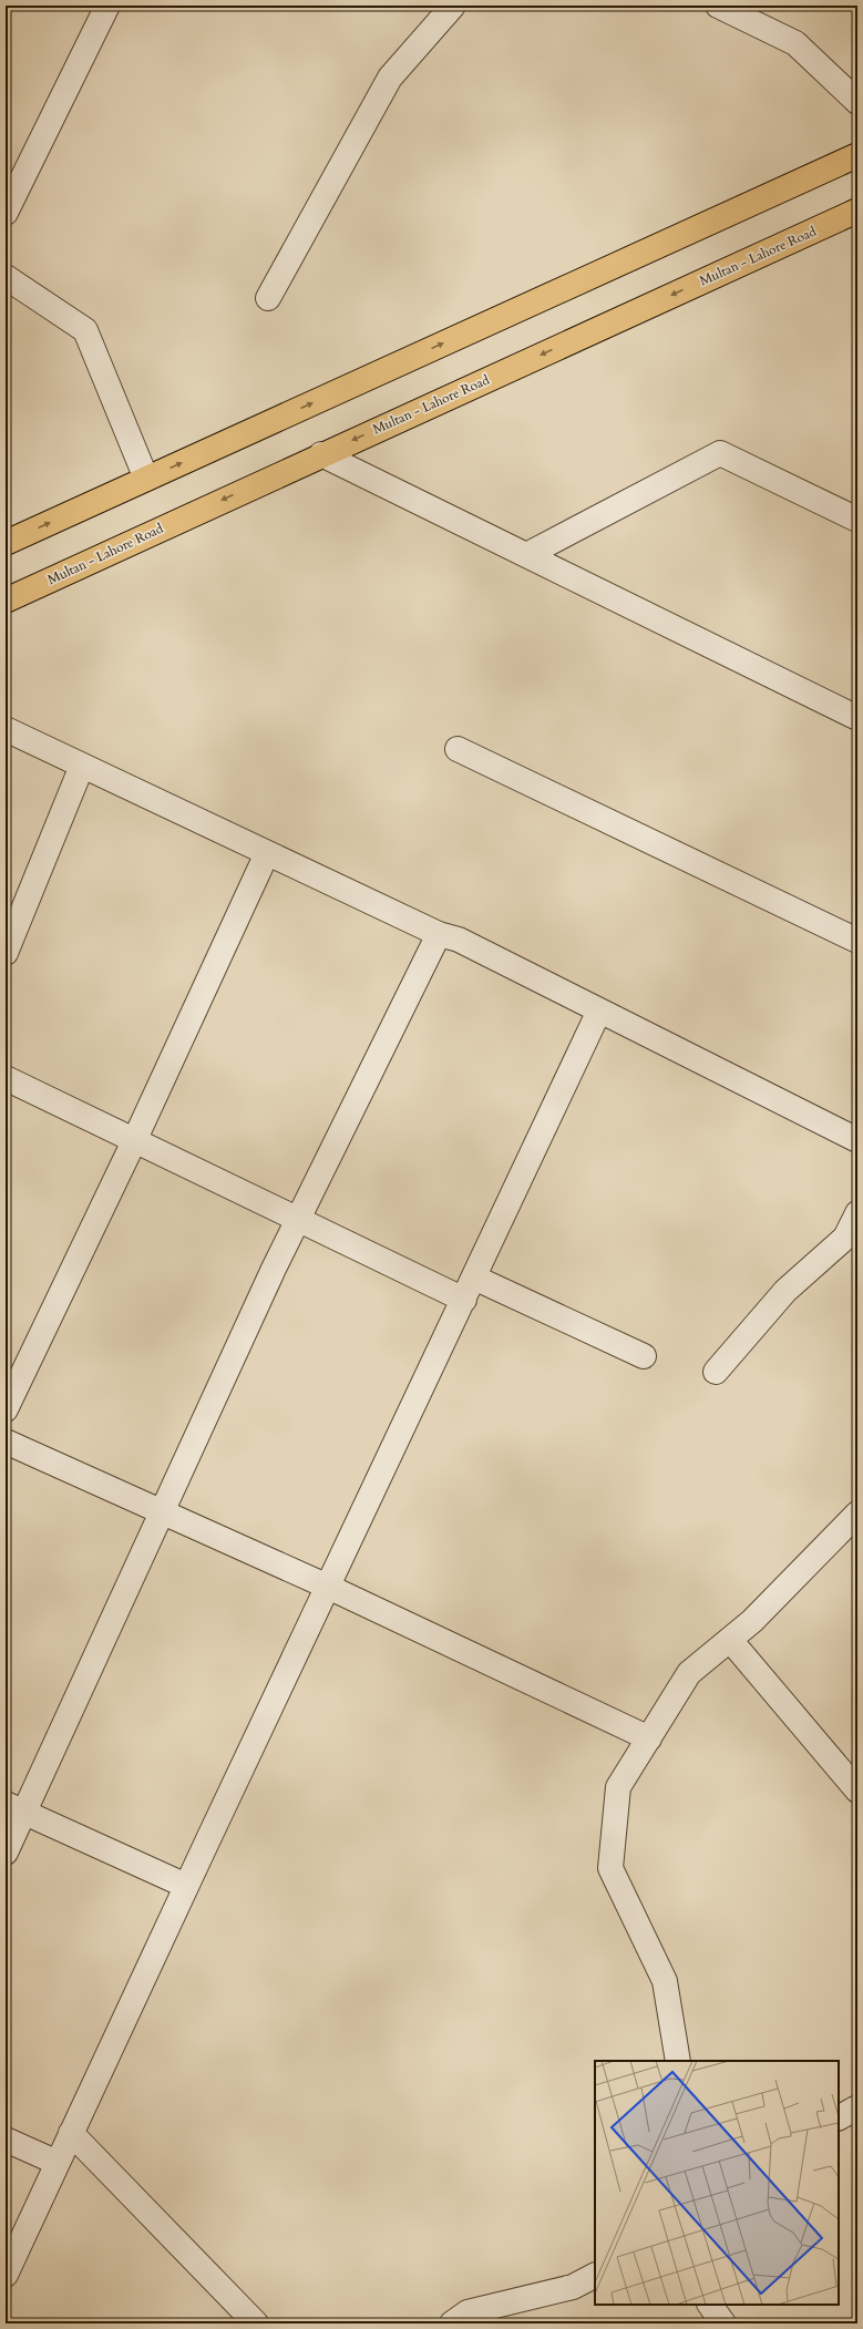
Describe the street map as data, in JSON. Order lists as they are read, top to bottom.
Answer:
{
  "streets": {
    "main road": ["Multan - Lahore Road"]
  }
}
